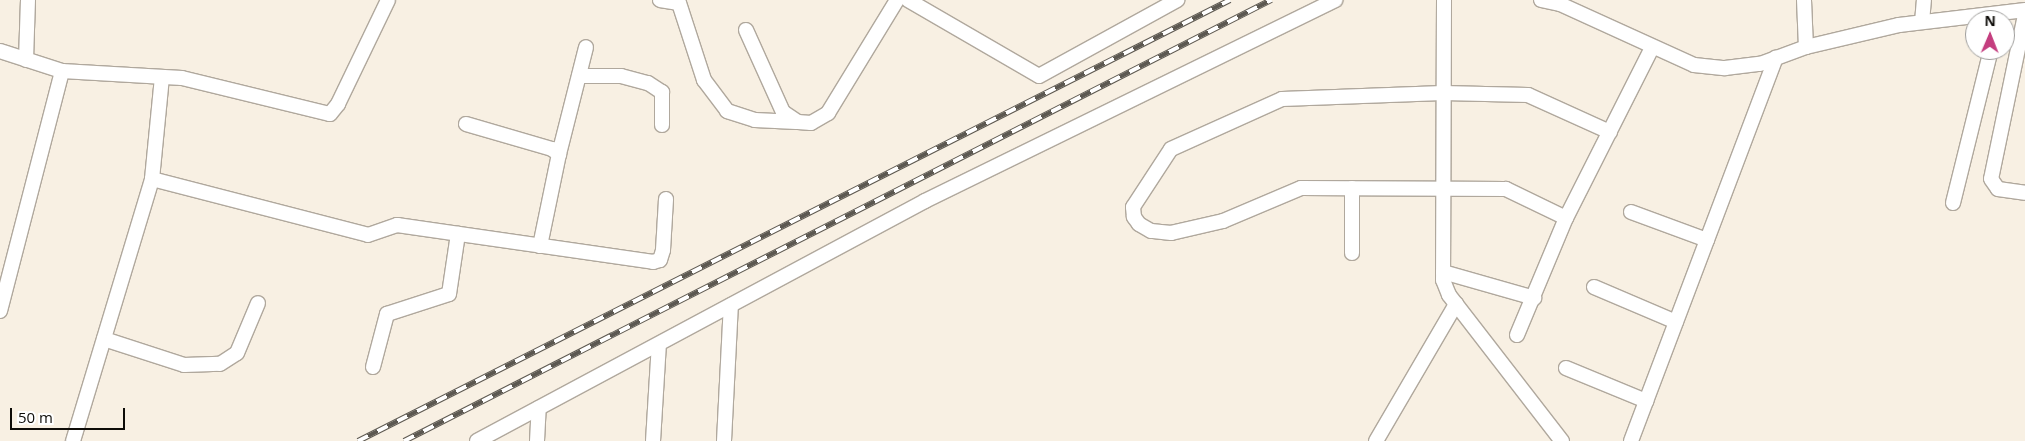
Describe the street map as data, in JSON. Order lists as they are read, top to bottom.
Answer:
{
  "scale_bar": "50 m",
  "north": "top"
}
